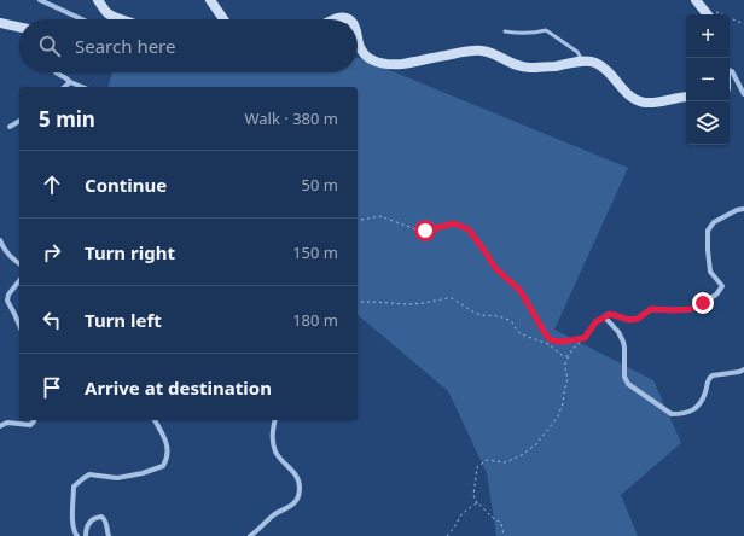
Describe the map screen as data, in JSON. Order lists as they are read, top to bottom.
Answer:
{
  "page": {
    "map_buttons": ["+", "−"],
    "search": "Search here",
    "heading": ["5 min", "Walk · 380 m"],
    "list": [
      ["Continue", "50 m"],
      ["Turn right", "150 m"],
      ["Turn left", "180 m"],
      "Arrive at destination"
    ]
  }
}
